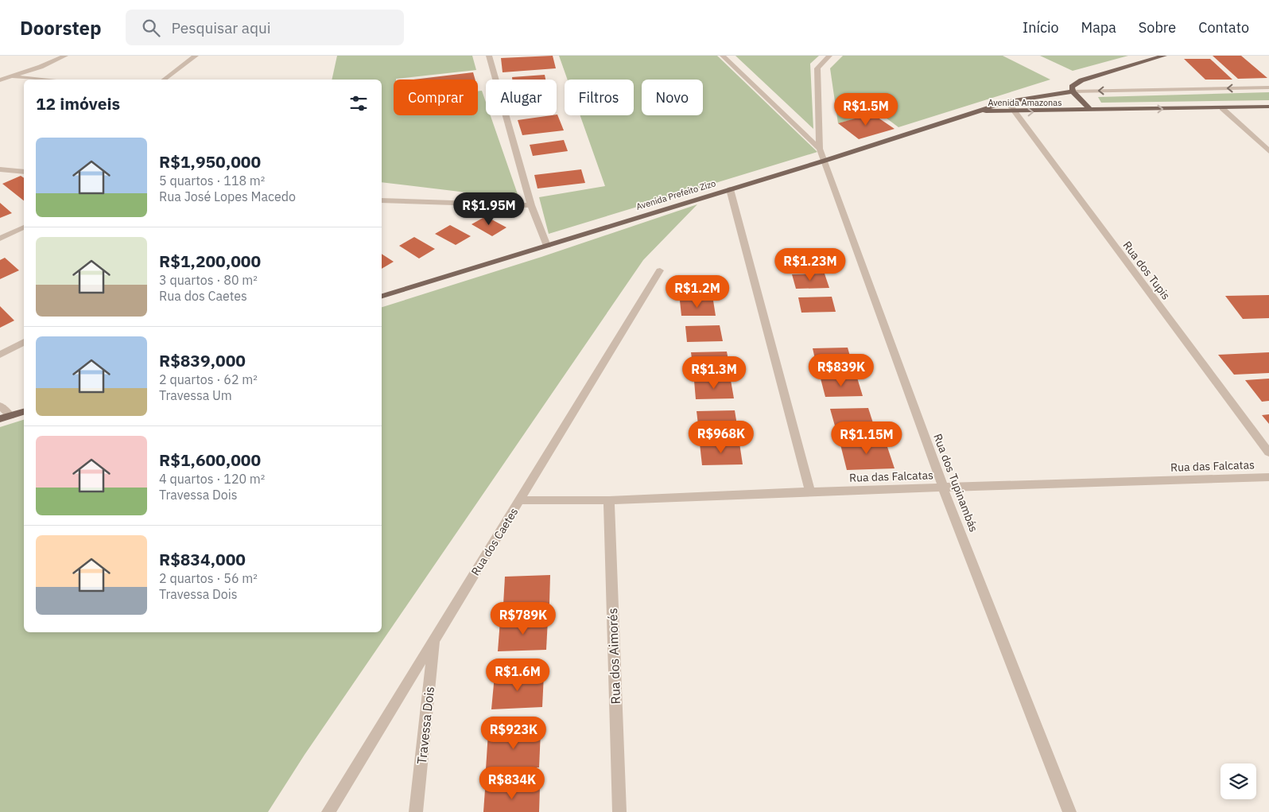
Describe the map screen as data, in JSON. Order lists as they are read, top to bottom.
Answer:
{
  "streets": {
    "main road": ["Avenida Amazonas", "Avenida Prefeito Zizo"],
    "street": [
      "Rua dos Tupis",
      "Rua das Falcatas",
      "Rua dos Tupinambás",
      "Rua dos Caetes",
      "Rua dos Aimorés",
      "Travessa Dois"
    ]
  },
  "crossings": [
    ["Avenida Amazonas", "Avenida Prefeito Zizo"],
    ["Avenida Amazonas", "Rua dos Tupis"],
    ["Avenida Prefeito Zizo", "Rua dos Tupinambás"],
    ["Rua das Falcatas", "Rua dos Tupinambás"],
    ["Rua das Falcatas", "Rua dos Caetes"],
    ["Rua das Falcatas", "Rua dos Aimorés"],
    ["Rua dos Caetes", "Travessa Dois"]
  ],
  "page": {
    "header": "Doorstep",
    "search": "Pesquisar aqui",
    "nav": [
      "Início",
      "Mapa",
      "Sobre",
      "Contato"
    ],
    "chip": [
      "Comprar",
      "Alugar",
      "Filtros",
      "Novo"
    ],
    "heading": "12 imóveis",
    "price": [
      "R$1.5M",
      "R$1.95M",
      "R$1.23M",
      "R$1.2M",
      "R$839K",
      "R$1.3M",
      "R$968K",
      "R$1.15M",
      "R$789K",
      "R$1.6M",
      "R$923K",
      "R$834K"
    ],
    "list": [
      {
        "name": "R$1,950,000",
        "note": "5 quartos · 118 m² · Rua José Lopes Macedo"
      },
      {
        "name": "R$1,200,000",
        "note": "3 quartos · 80 m² · Rua dos Caetes"
      },
      {
        "name": "R$839,000",
        "note": "2 quartos · 62 m² · Travessa Um"
      },
      {
        "name": "R$1,600,000",
        "note": "4 quartos · 120 m² · Travessa Dois"
      },
      {
        "name": "R$834,000",
        "note": "2 quartos · 56 m² · Travessa Dois"
      }
    ]
  }
}
